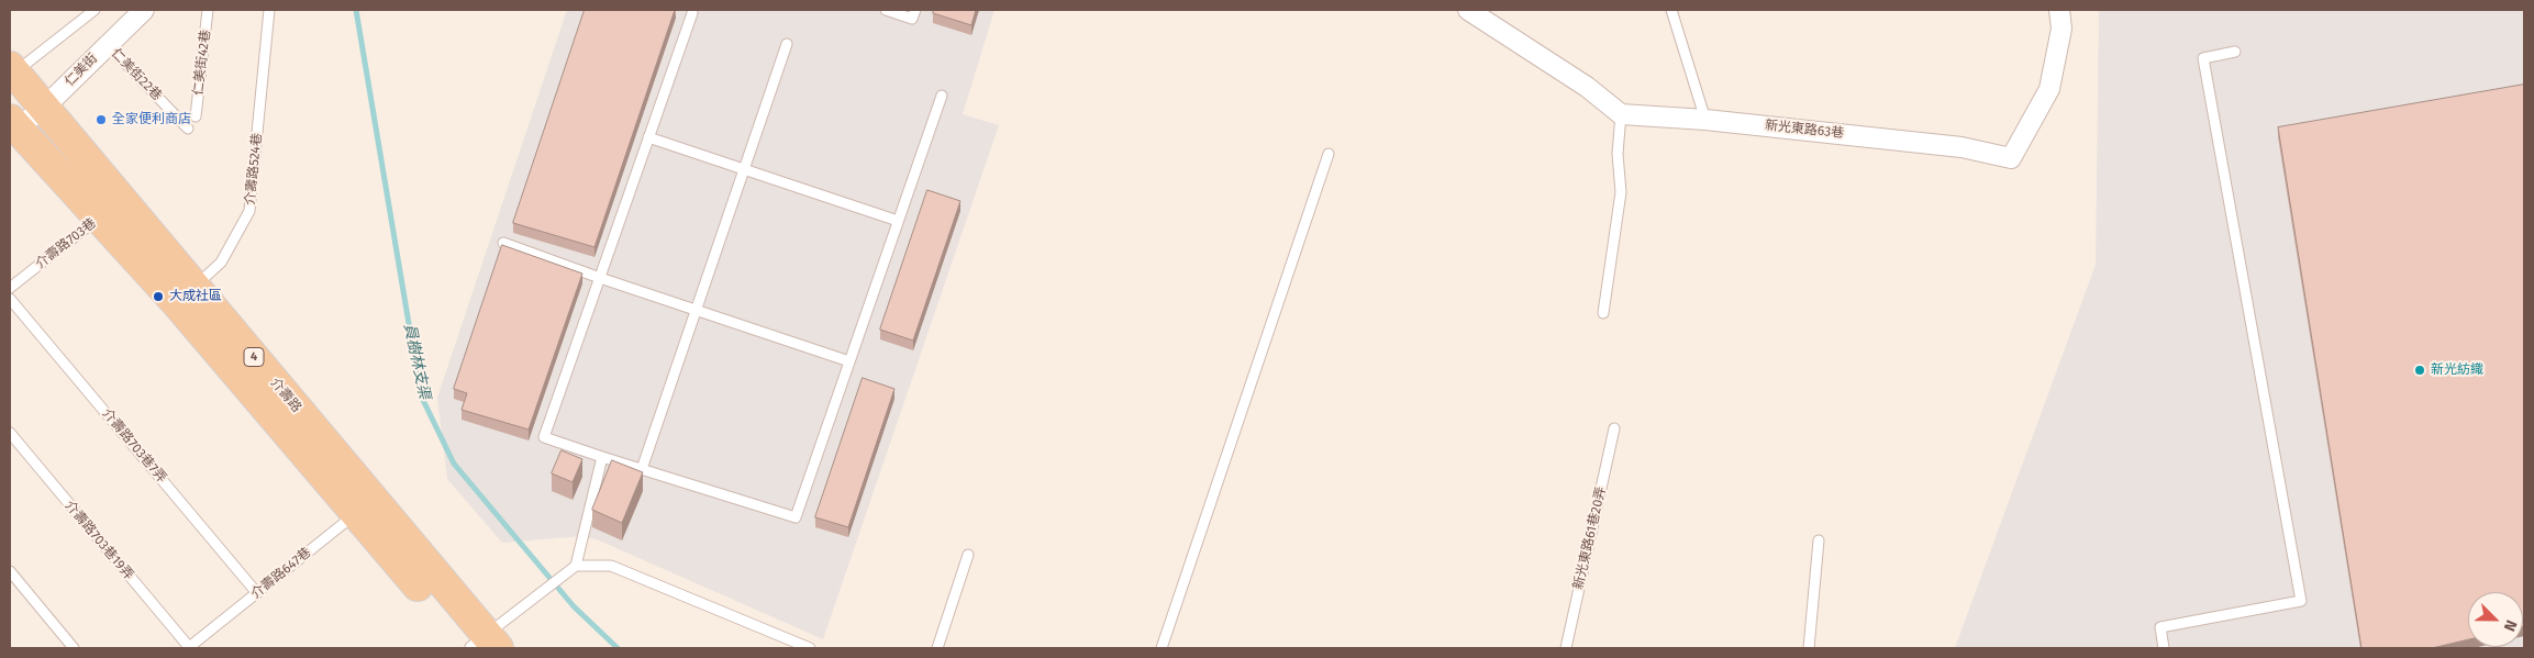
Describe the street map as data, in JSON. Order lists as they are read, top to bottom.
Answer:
{
  "streets": {
    "main road": ["4", "介壽路"],
    "street": ["仁美街", "新光東路63巷"],
    "lane": [
      "仁美街42巷",
      "仁美街22巷",
      "介壽路524巷",
      "介壽路703巷",
      "介壽路703巷7弄",
      "新光東路61巷20弄",
      "介壽路703巷19弄",
      "介壽路647巷"
    ]
  },
  "crossings": [
    ["仁美街", "仁美街22巷"],
    ["仁美街", "介壽路"],
    ["介壽路524巷", "介壽路"],
    ["介壽路703巷", "介壽路"],
    ["介壽路", "介壽路647巷"],
    ["介壽路703巷7弄", "介壽路647巷"],
    ["介壽路703巷19弄", "介壽路647巷"]
  ],
  "water": ["員樹林支渠"],
  "places": ["全家便利商店", "大成社區", "新光紡織"],
  "north": "bottom right"
}
